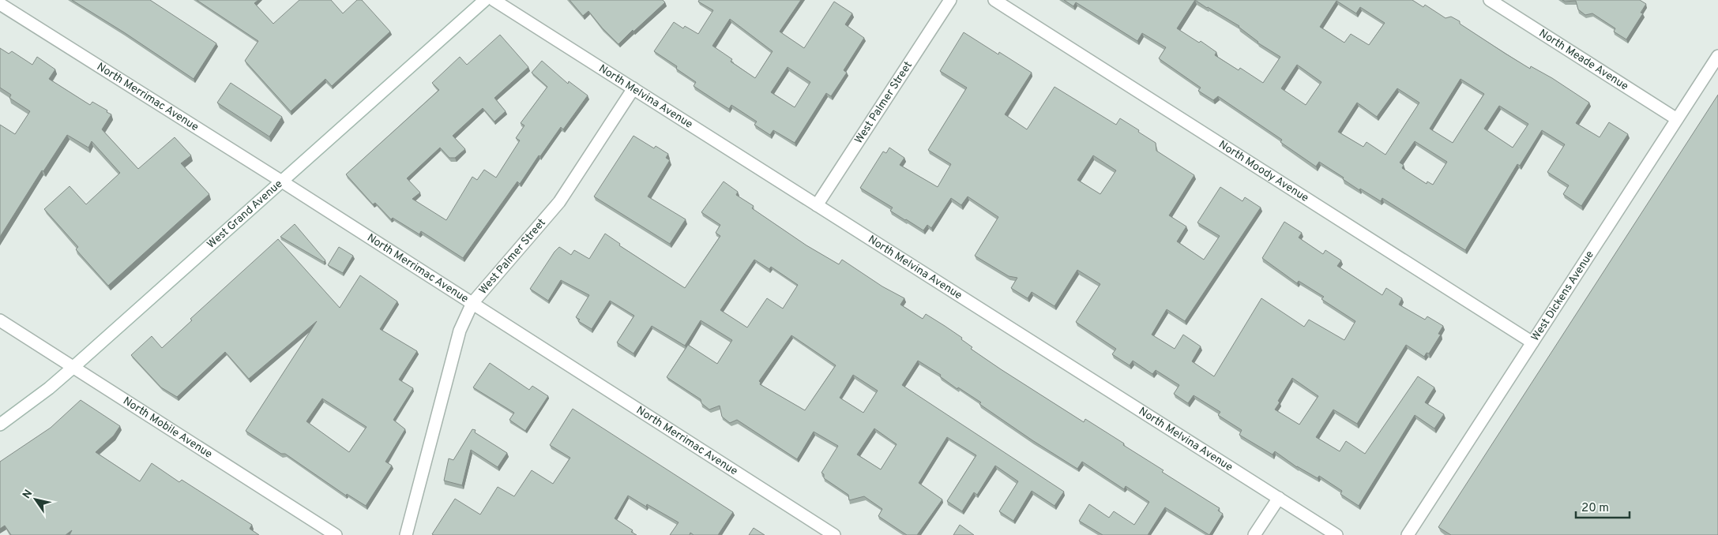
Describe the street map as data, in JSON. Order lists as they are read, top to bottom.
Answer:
{
  "streets": {
    "street": [
      "North Meade Avenue",
      "North Melvina Avenue",
      "North Merrimac Avenue",
      "West Palmer Street",
      "North Moody Avenue",
      "West Grand Avenue",
      "West Dickens Avenue",
      "North Mobile Avenue"
    ]
  },
  "crossings": [
    ["North Meade Avenue", "West Dickens Avenue"],
    ["North Melvina Avenue", "West Palmer Street"],
    ["North Merrimac Avenue", "West Palmer Street"],
    ["North Merrimac Avenue", "West Grand Avenue"],
    ["North Moody Avenue", "West Dickens Avenue"],
    ["West Grand Avenue", "North Mobile Avenue"]
  ],
  "scale_bar": "20 m",
  "north": "top left"
}
